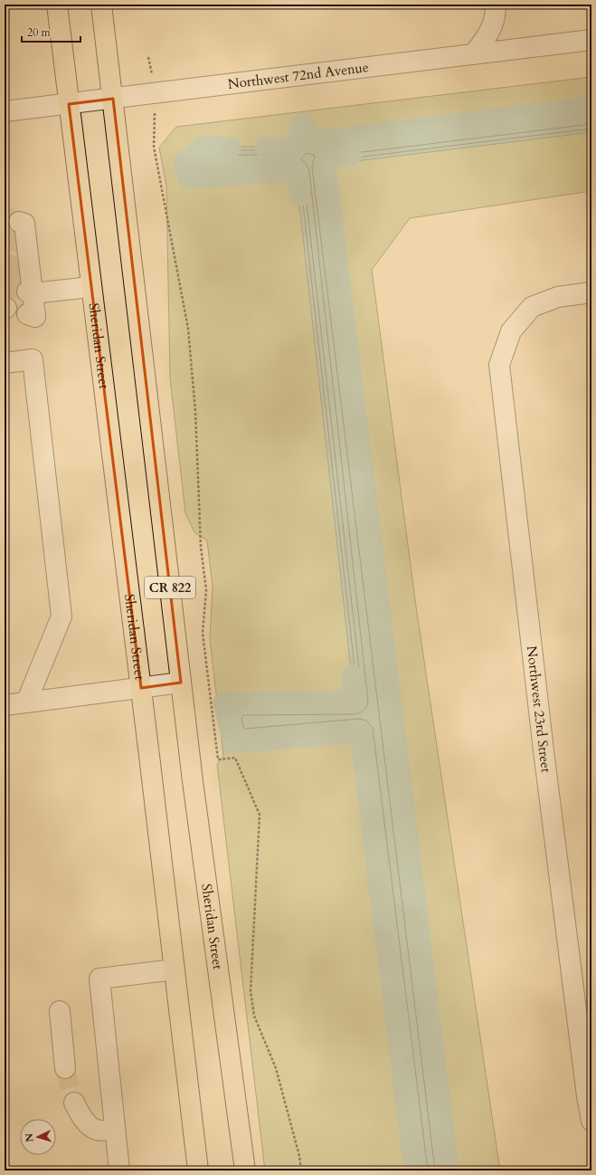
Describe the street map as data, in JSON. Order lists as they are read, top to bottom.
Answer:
{
  "streets": {
    "main road": ["Sheridan Street", "CR 822"],
    "street": ["Northwest 72nd Avenue", "Northwest 23rd Street"]
  },
  "crossings": [
    ["Northwest 72nd Avenue", "Sheridan Street"]
  ],
  "scale_bar": "20 m",
  "north": "left"
}
